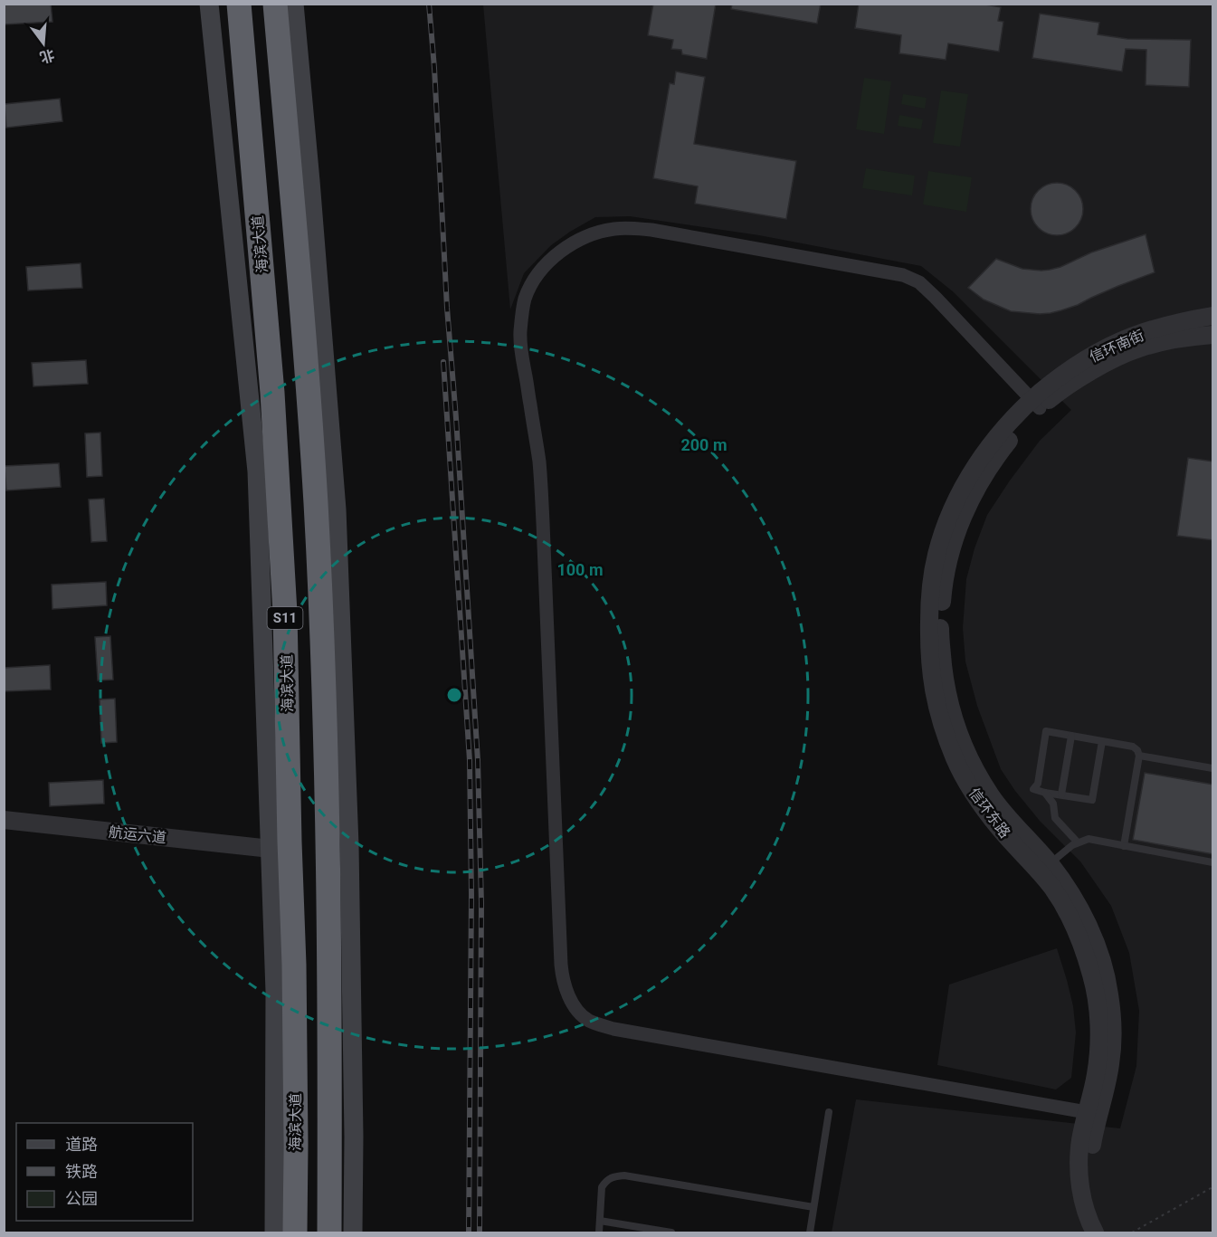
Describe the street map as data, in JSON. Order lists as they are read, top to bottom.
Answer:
{
  "streets": {
    "highway": ["海滨大道", "S11"],
    "street": ["信环南街", "信环东路", "航运六道"]
  },
  "crossings": [
    ["信环南街", "信环东路"]
  ],
  "legend": ["道路", "铁路", "公园"],
  "north": "bottom",
  "rings": ["200 m", "100 m"]
}
